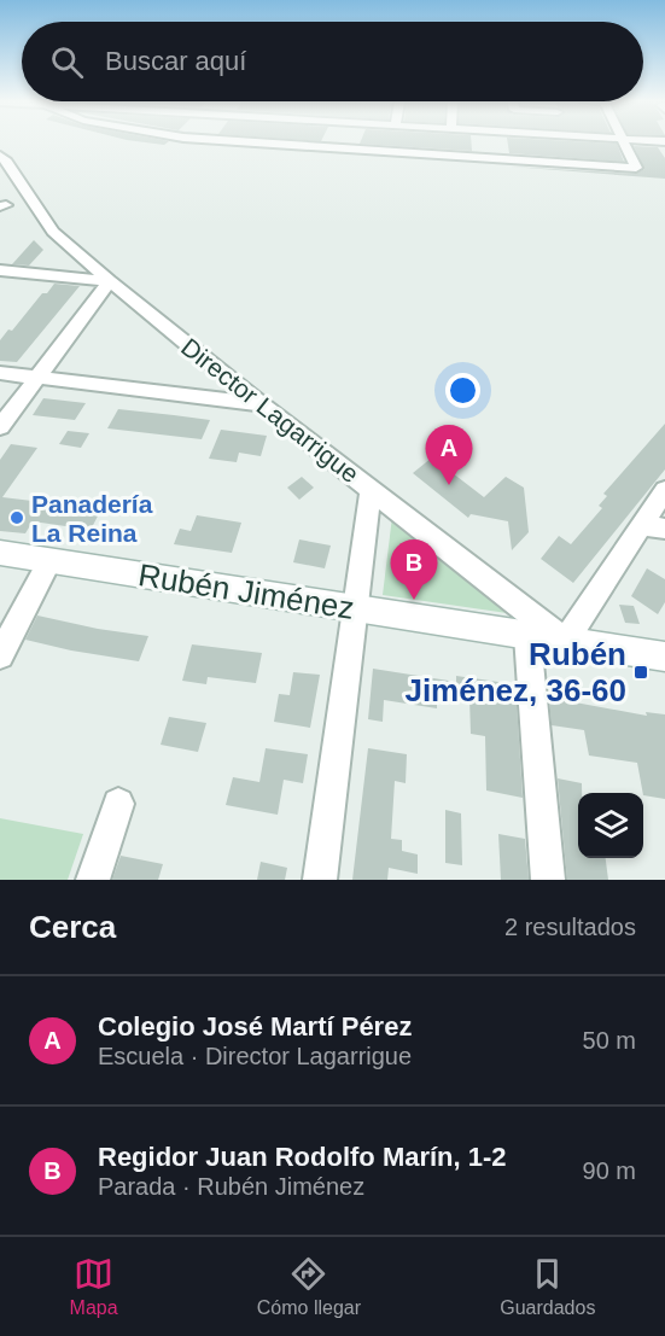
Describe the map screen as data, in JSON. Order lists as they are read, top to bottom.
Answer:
{
  "streets": {
    "main road": ["Rubén Jiménez"],
    "street": ["Director Lagarrigue"]
  },
  "crossings": [
    ["Director Lagarrigue", "Rubén Jiménez"]
  ],
  "places": {
    "other": ["Panadería La Reina"],
    "transit": ["Rubén Jiménez, 36-60"]
  },
  "page": {
    "search": "Buscar aquí",
    "pins": ["A", "B"],
    "heading": ["Cerca", "2 resultados"],
    "list": [
      {
        "mark": "A",
        "name": "Colegio José Martí Pérez",
        "note": "Escuela · Director Lagarrigue",
        "value": "50 m"
      },
      {
        "mark": "B",
        "name": "Regidor Juan Rodolfo Marín, 1-2",
        "note": "Parada · Rubén Jiménez",
        "value": "90 m"
      }
    ],
    "nav": ["Mapa", "Cómo llegar", "Guardados"]
  }
}
